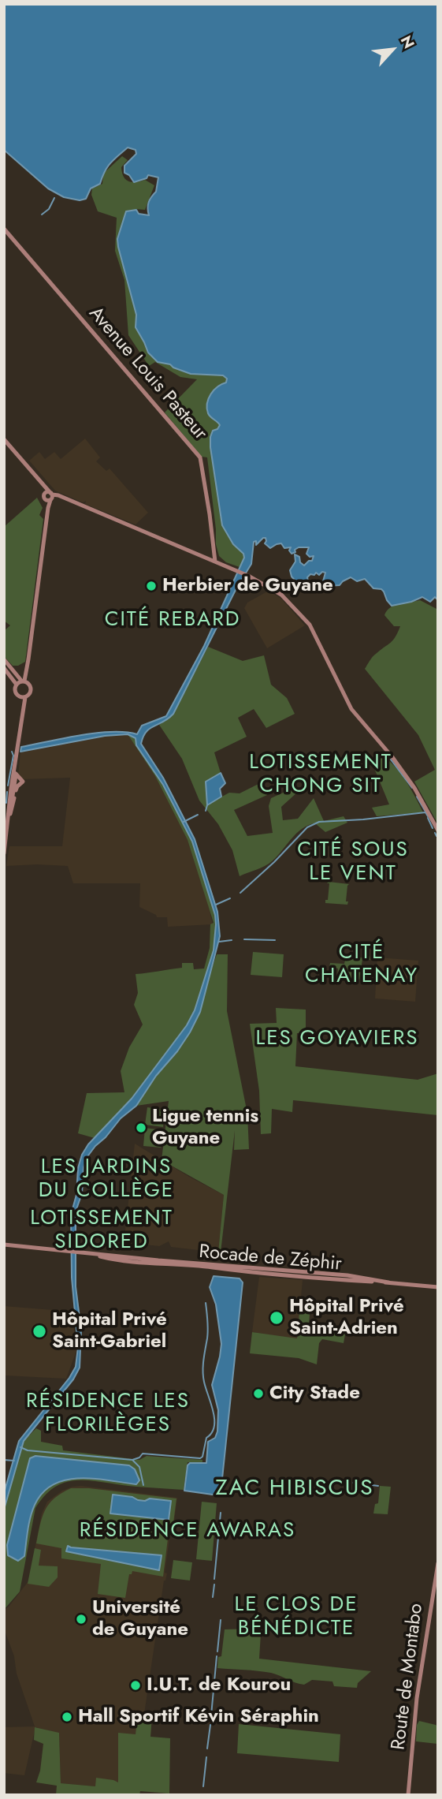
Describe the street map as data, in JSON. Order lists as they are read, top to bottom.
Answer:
{
  "streets": {
    "main road": ["Avenue Louis Pasteur", "Rocade de Zéphir", "Route de Montabo"]
  },
  "districts": [
    "CITÉ REBARD",
    "LOTISSEMENT CHONG SIT",
    "CITÉ SOUS LE VENT",
    "CITÉ CHATENAY",
    "LES GOYAVIERS",
    "LES JARDINS DU COLLÈGE",
    "LOTISSEMENT SIDORED",
    "RÉSIDENCE LES FLORILÈGES",
    "ZAC HIBISCUS",
    "RÉSIDENCE AWARAS",
    "LE CLOS DE BÉNÉDICTE"
  ],
  "places": [
    "Herbier de Guyane",
    "Ligue tennis Guyane",
    "Hôpital Privé Saint-Adrien",
    "Hôpital Privé Saint-Gabriel",
    "City Stade",
    "Université de Guyane",
    "I.U.T. de Kourou",
    "Hall Sportif Kévin Séraphin"
  ],
  "north": "top right"
}
